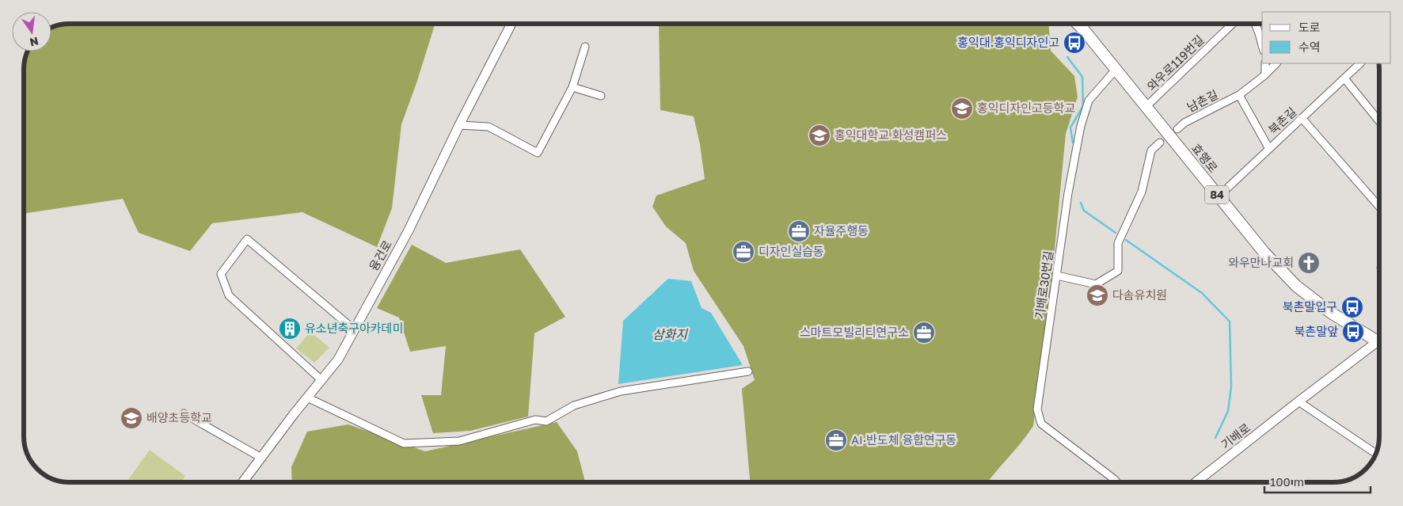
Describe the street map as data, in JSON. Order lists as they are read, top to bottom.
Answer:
{
  "streets": {
    "main road": ["효행로", "84"],
    "street": [
      "와우로119번길",
      "남촌길",
      "북촌길",
      "융건로",
      "기배로30번길",
      "기배로"
    ]
  },
  "crossings": [
    ["와우로119번길", "효행로"],
    ["북촌길", "효행로"],
    ["효행로", "기배로30번길"]
  ],
  "water": ["삼화지"],
  "places": {
    "bus stop": ["홍익대.홍익디자인고", "북촌말입구", "북촌말앞"],
    "school or university": [
      "홍익디자인고등학교",
      "홍익대학교 화성캠퍼스",
      "다솜유치원",
      "배양초등학교"
    ],
    "office": [
      "자율주행동",
      "디자인실습동",
      "스마트모빌리티연구소",
      "AI·반도체 융합연구동"
    ],
    "church": ["와우만나교회"],
    "building": ["유소년축구아카데미"]
  },
  "legend": ["도로", "수역"],
  "scale_bar": "100 m",
  "north": "bottom"
}
